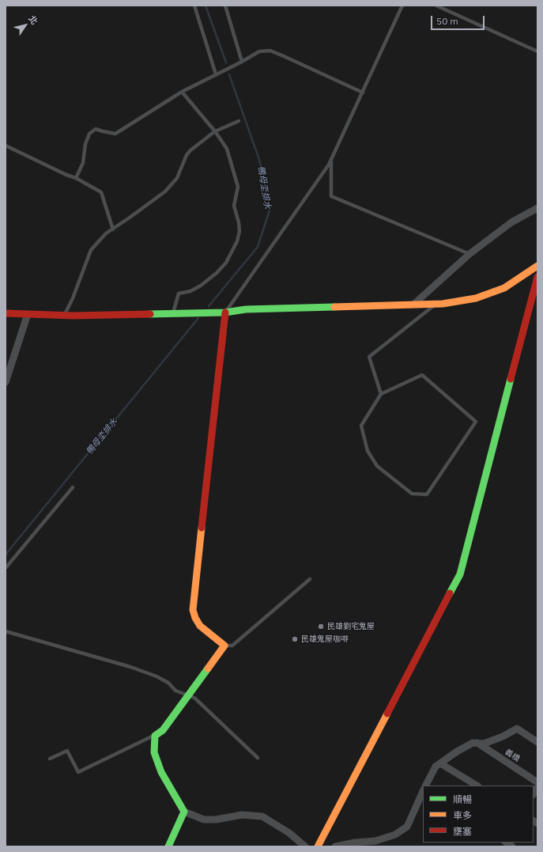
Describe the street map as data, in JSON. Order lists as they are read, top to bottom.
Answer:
{
  "streets": {
    "street": ["義橋"]
  },
  "water": ["鴨母坔排水"],
  "places": ["民雄劉宅鬼屋", "民雄鬼屋咖啡"],
  "legend": ["順暢", "車多", "壅塞"],
  "scale_bar": "50 m",
  "north": "top right"
}
